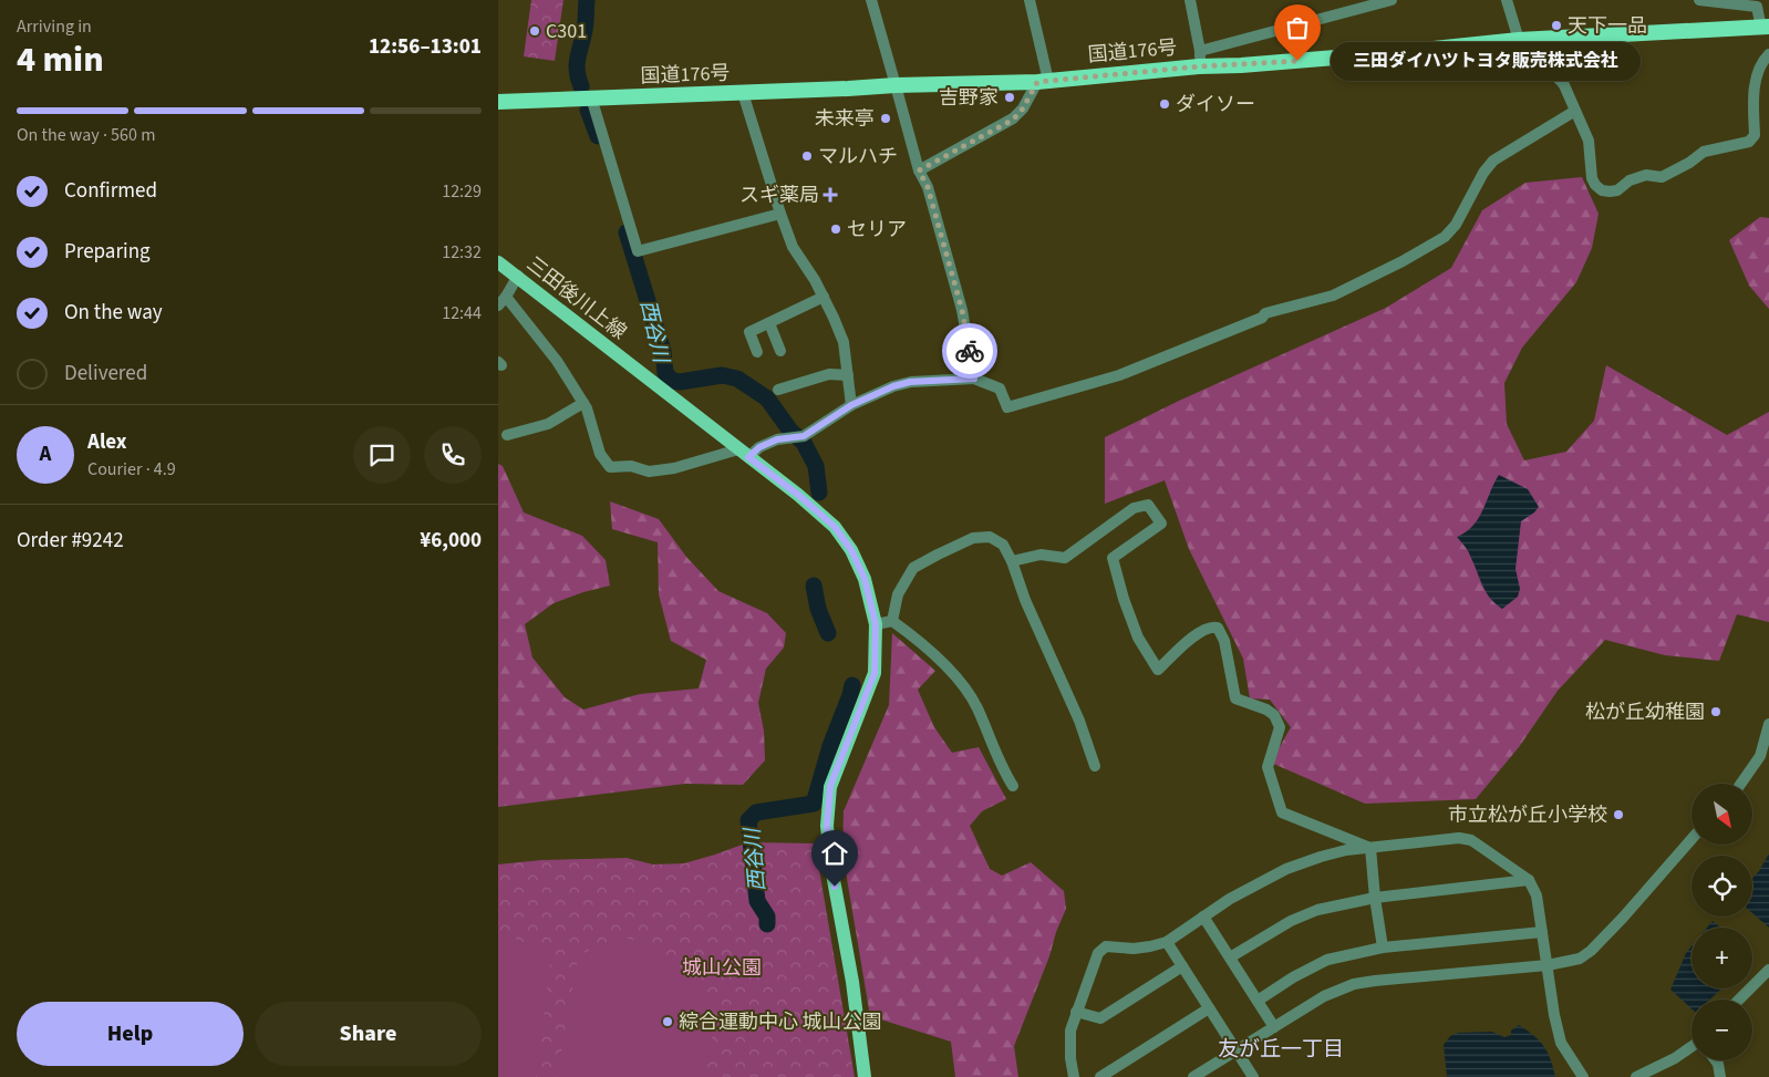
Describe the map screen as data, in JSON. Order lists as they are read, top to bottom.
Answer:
{
  "streets": {
    "highway": ["国道176号"],
    "main road": ["三田後川上線"]
  },
  "districts": ["友が丘一丁目"],
  "water": ["西谷川"],
  "parks": ["城山公園"],
  "places": {
    "other": [
      "天下一品",
      "C301",
      "三田ダイハツトヨタ販売株式会社",
      "吉野家",
      "ダイソー",
      "未来亭",
      "マルハチ",
      "セリア",
      "松が丘幼稚園",
      "市立松が丘小学校",
      "綜合運動中心 城山公園"
    ],
    "health": ["スギ薬局"]
  },
  "north": "bottom right",
  "page": {
    "heading": ["4 min", "Arriving in", "12:56–13:01"],
    "panel": [
      "Alex",
      "Courier · 4.9",
      "Order #9242",
      "¥6,000"
    ],
    "bubble": "三田ダイハツトヨタ販売株式会社",
    "bar": "On the way · 560 m",
    "list": [
      ["Confirmed", "12:29"],
      ["Preparing", "12:32"],
      ["On the way", "12:44"],
      "Delivered"
    ],
    "round": "A",
    "map_buttons": ["+", "−"],
    "buttons": ["Help", "Share"]
  }
}
